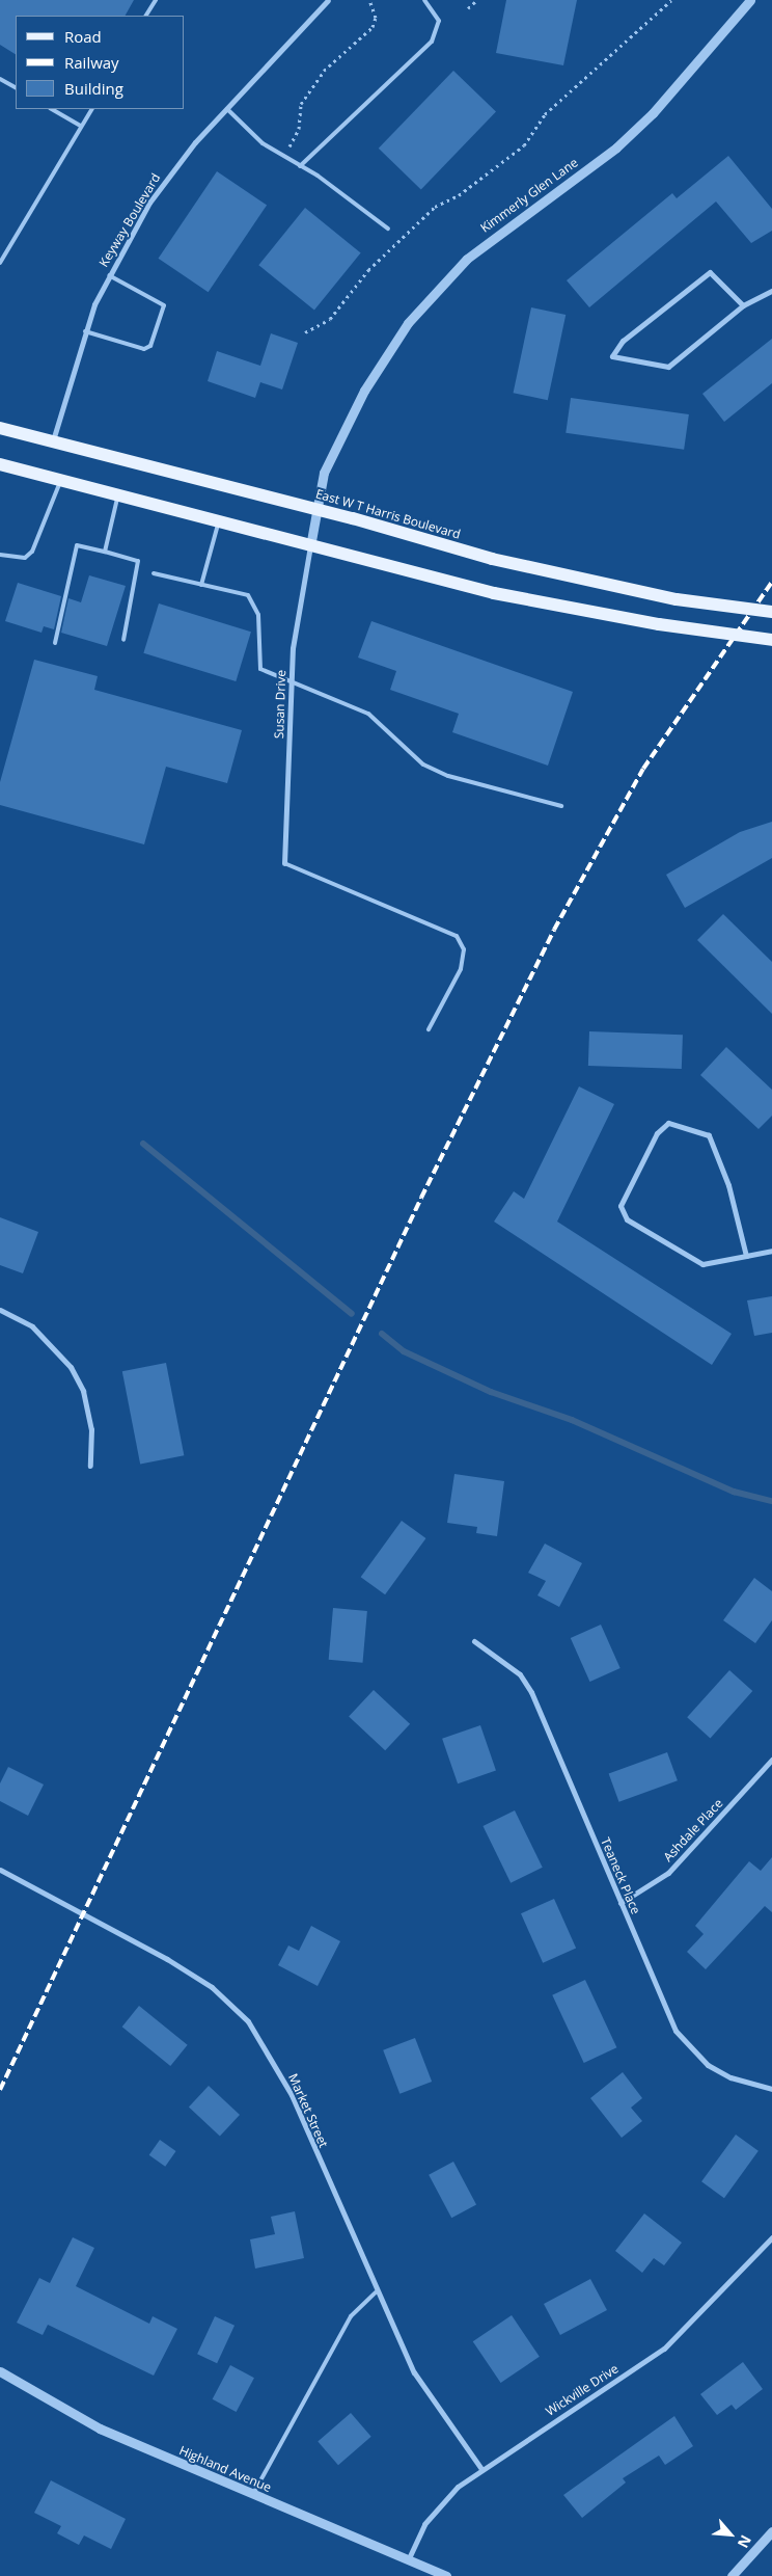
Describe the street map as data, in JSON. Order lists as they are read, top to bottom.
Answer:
{
  "streets": {
    "main road": ["East W T Harris Boulevard"],
    "street": [
      "Kimmerly Glen Lane",
      "Keyway Boulevard",
      "Susan Drive",
      "Ashdale Place",
      "Teaneck Place",
      "Market Street",
      "Wickville Drive",
      "Highland Avenue"
    ]
  },
  "crossings": [
    ["Kimmerly Glen Lane", "East W T Harris Boulevard"],
    ["Kimmerly Glen Lane", "Susan Drive"],
    ["Keyway Boulevard", "East W T Harris Boulevard"],
    ["Ashdale Place", "Teaneck Place"],
    ["Market Street", "Wickville Drive"],
    ["Wickville Drive", "Highland Avenue"]
  ],
  "legend": ["Road", "Railway", "Building"],
  "north": "bottom right"
}
